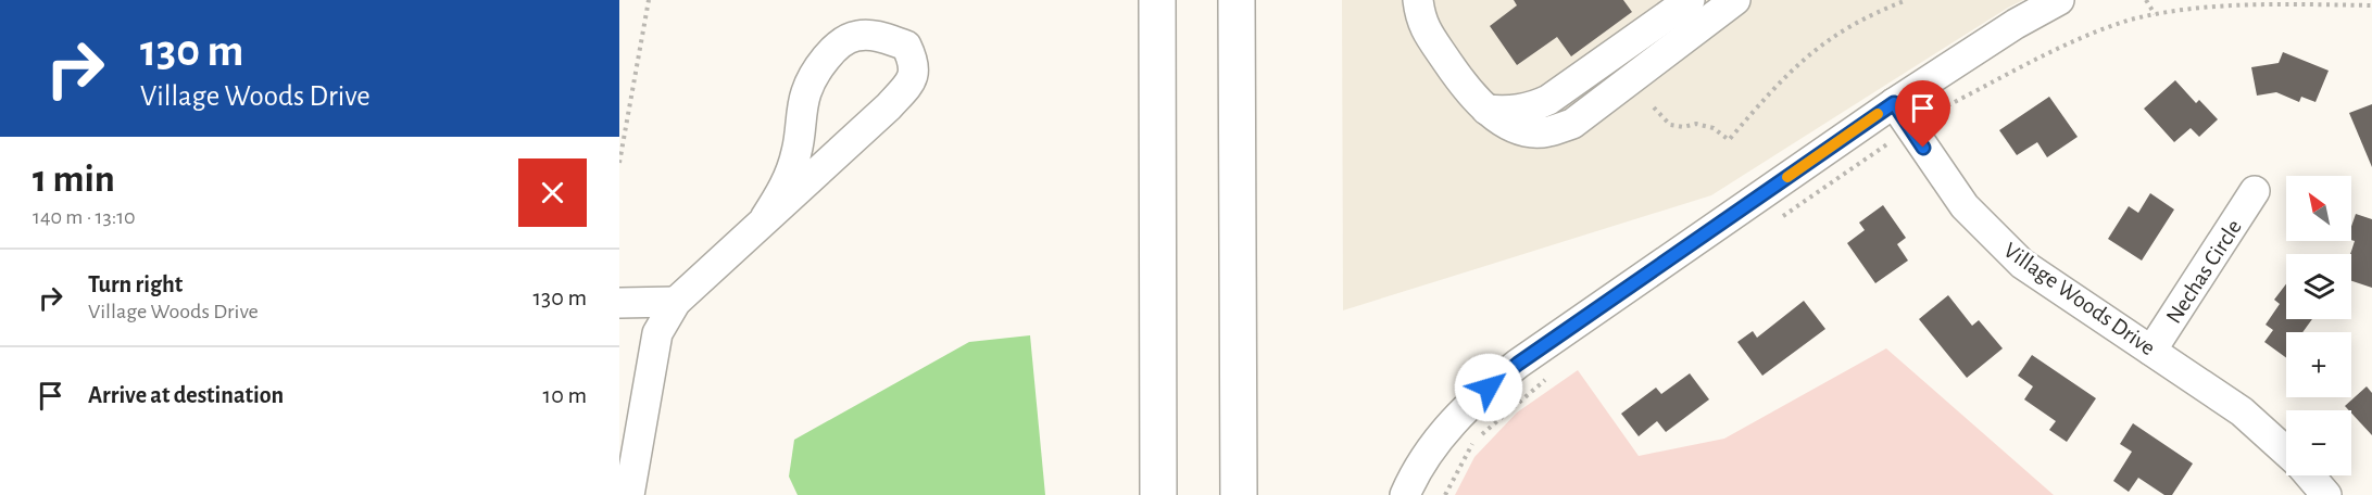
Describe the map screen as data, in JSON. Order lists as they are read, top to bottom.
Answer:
{
  "streets": {
    "street": ["Nechas Circle", "Village Woods Drive"]
  },
  "crossings": [
    ["Nechas Circle", "Village Woods Drive"]
  ],
  "north": "top left",
  "page": {
    "turn": ["130 m", "Village Woods Drive"],
    "heading": ["1 min", "140 m · 13:10"],
    "map_buttons": ["+", "−"],
    "list": [
      {
        "name": "Turn right",
        "note": "Village Woods Drive",
        "value": "130 m"
      },
      {
        "name": "Arrive at destination",
        "value": "10 m"
      }
    ]
  }
}
